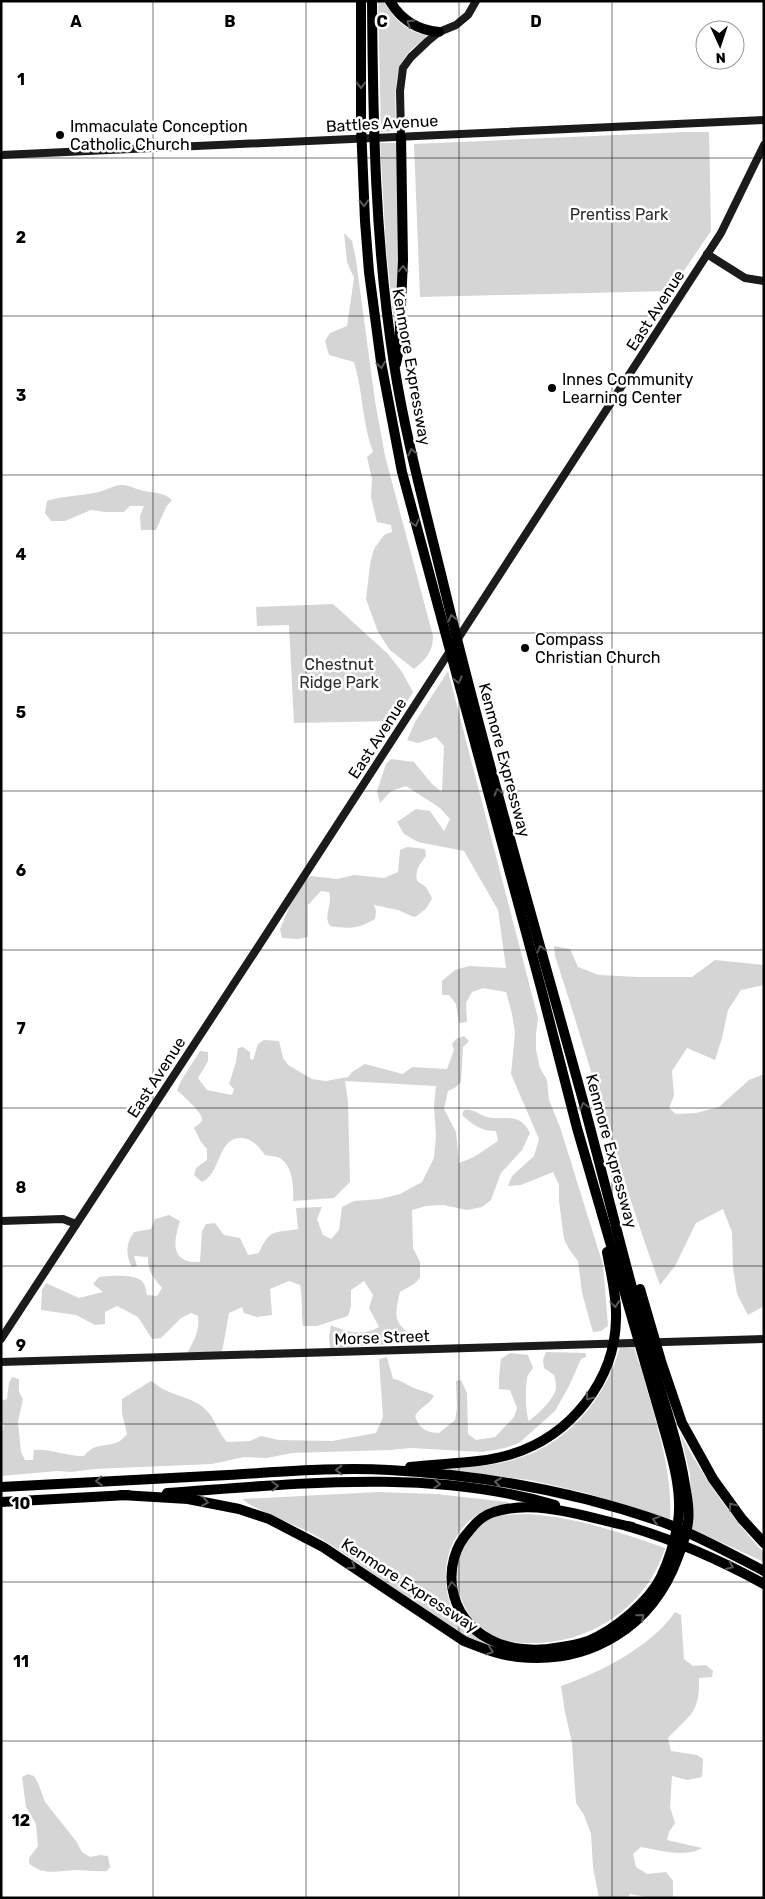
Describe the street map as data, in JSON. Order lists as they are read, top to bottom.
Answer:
{
  "streets": {
    "highway": ["Kenmore Expressway"],
    "street": ["Battles Avenue", "East Avenue", "Morse Street"]
  },
  "parks": ["Prentiss Park", "Chestnut Ridge Park"],
  "places": ["Immaculate Conception Catholic Church", "Innes Community Learning Center", "Compass Christian Church"],
  "north": "bottom",
  "grid": {
    "columns": [
      "A",
      "B",
      "C",
      "D"
    ],
    "rows": [
      "1",
      "2",
      "3",
      "4",
      "5",
      "6",
      "7",
      "8",
      "9",
      "10",
      "11",
      "12"
    ]
  }
}
